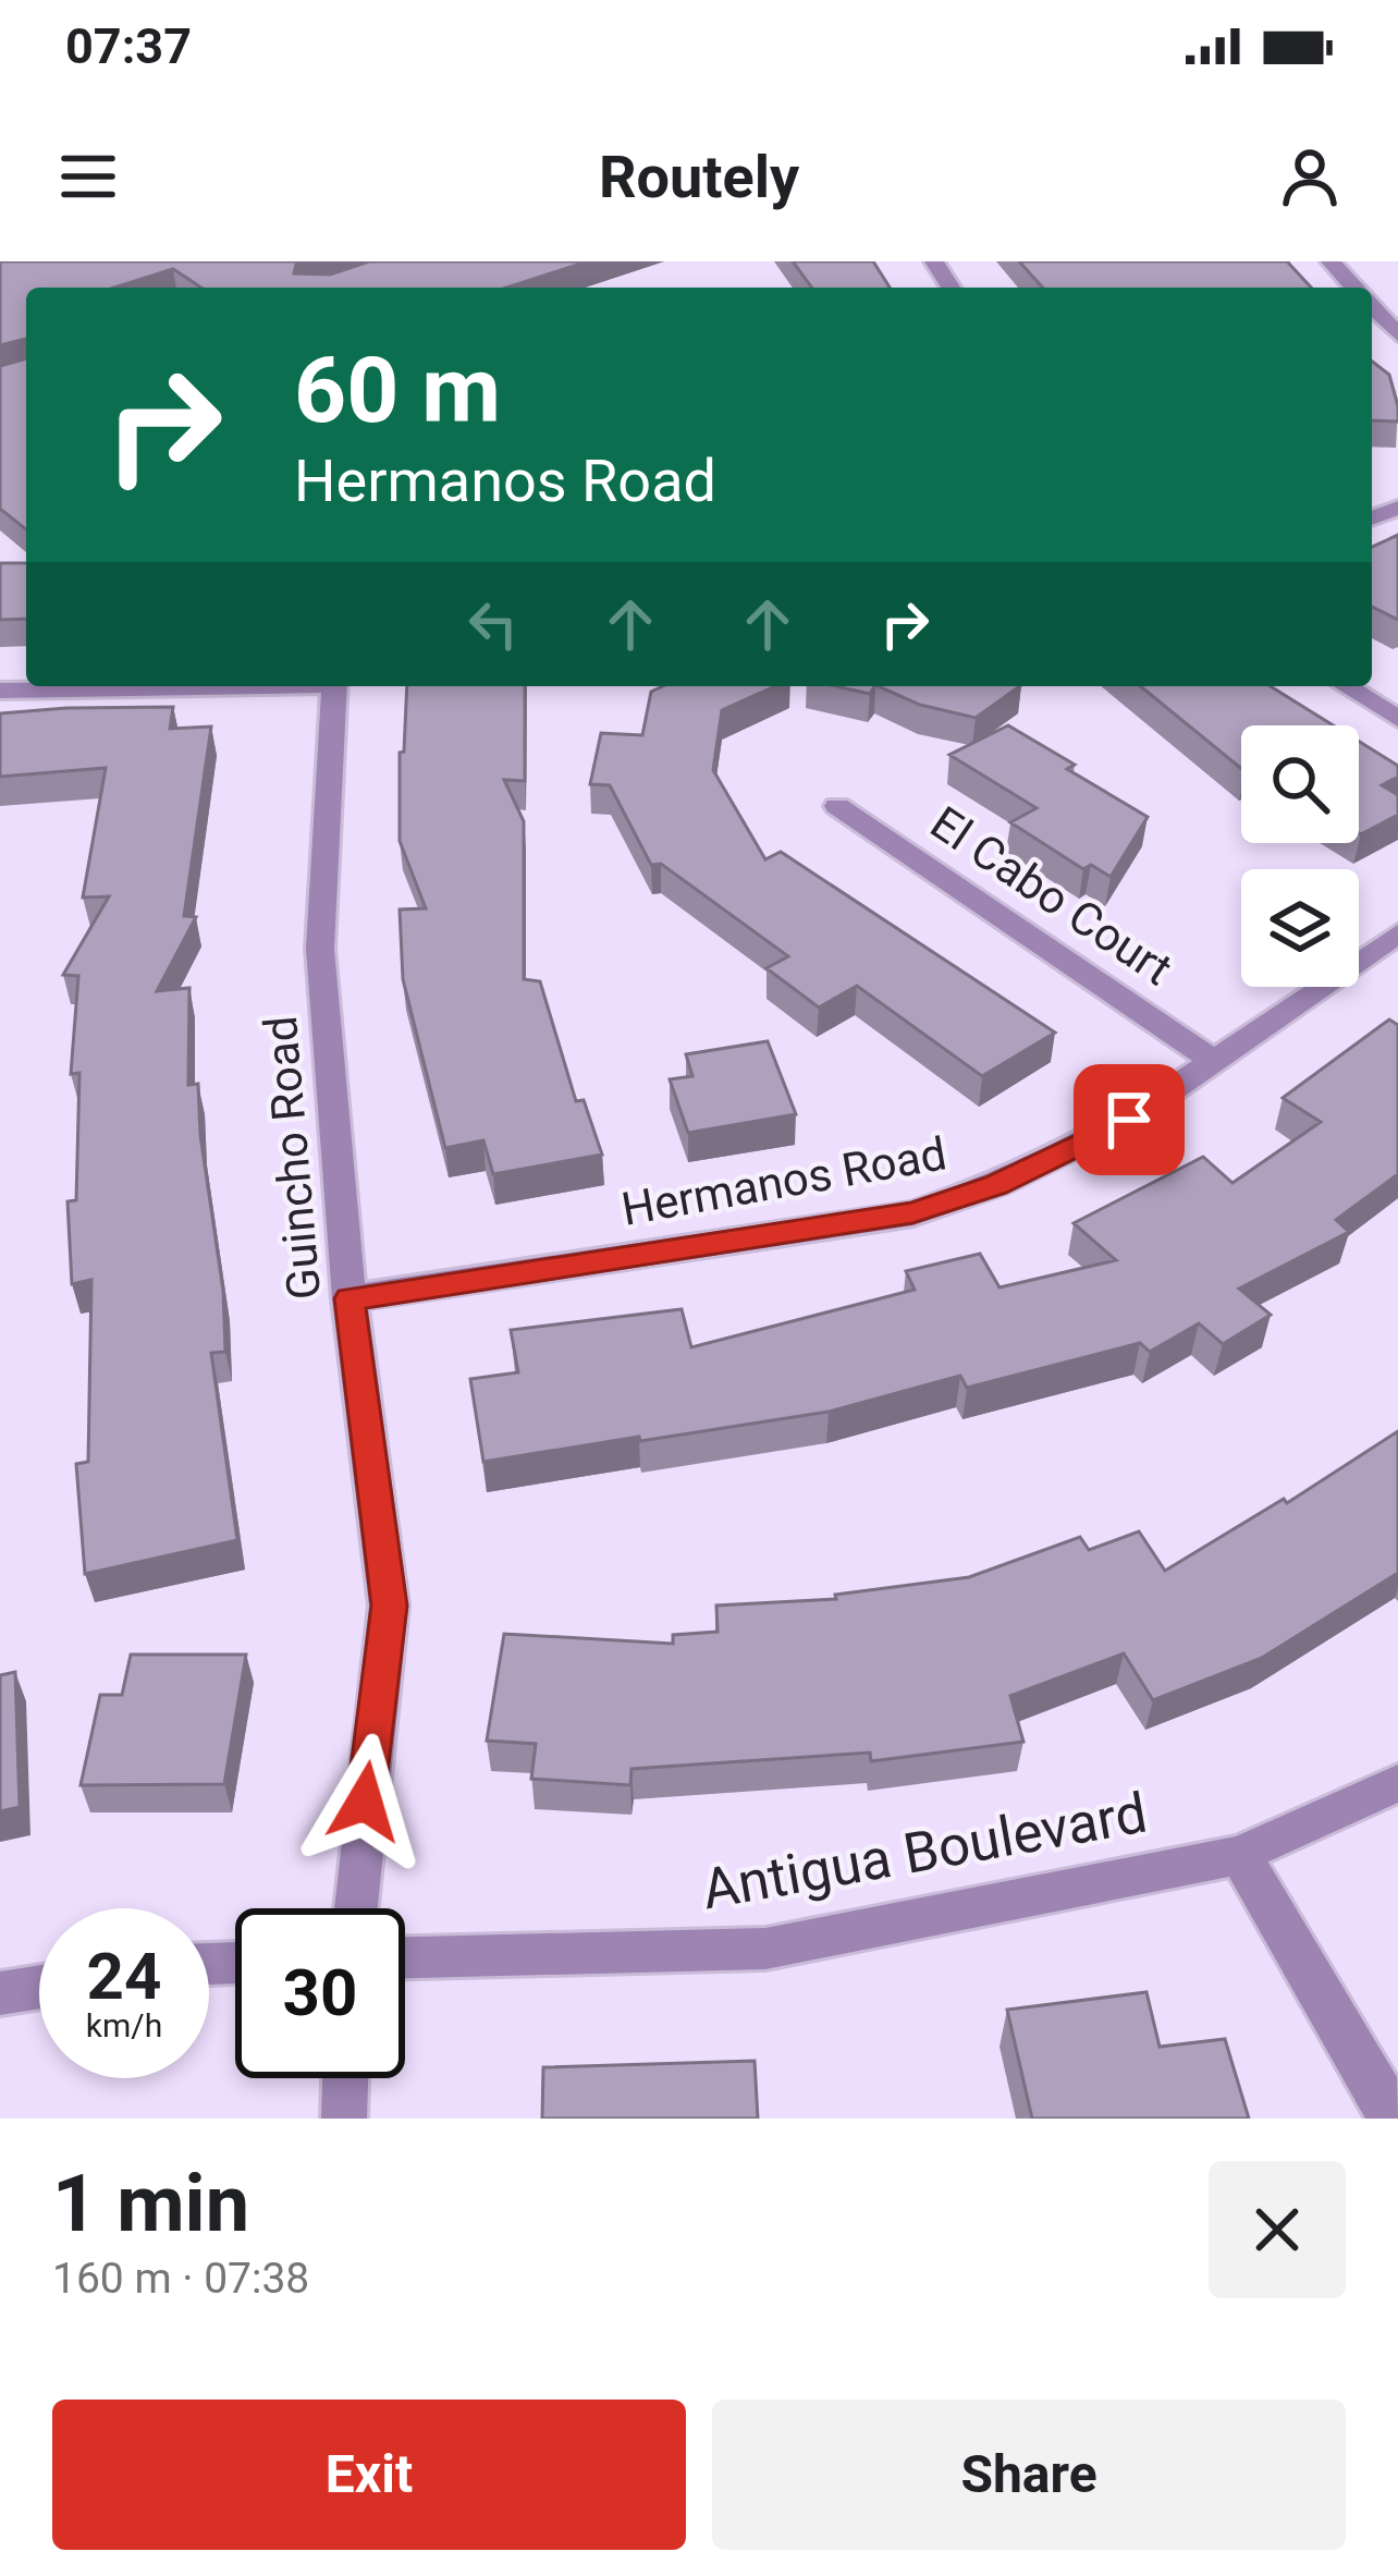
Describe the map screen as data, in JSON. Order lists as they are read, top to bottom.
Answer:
{
  "streets": {
    "street": [
      "El Cabo Court",
      "Guincho Road",
      "Hermanos Road",
      "Antigua Boulevard"
    ]
  },
  "crossings": [
    ["El Cabo Court", "Hermanos Road"],
    ["Guincho Road", "Hermanos Road"]
  ],
  "page": {
    "status": "07:37",
    "header": "Routely",
    "turn": ["60 m", "Hermanos Road"],
    "speed": "24 km/h",
    "limit": "30",
    "heading": ["1 min", "160 m · 07:38"],
    "buttons": ["Exit", "Share"]
  }
}
